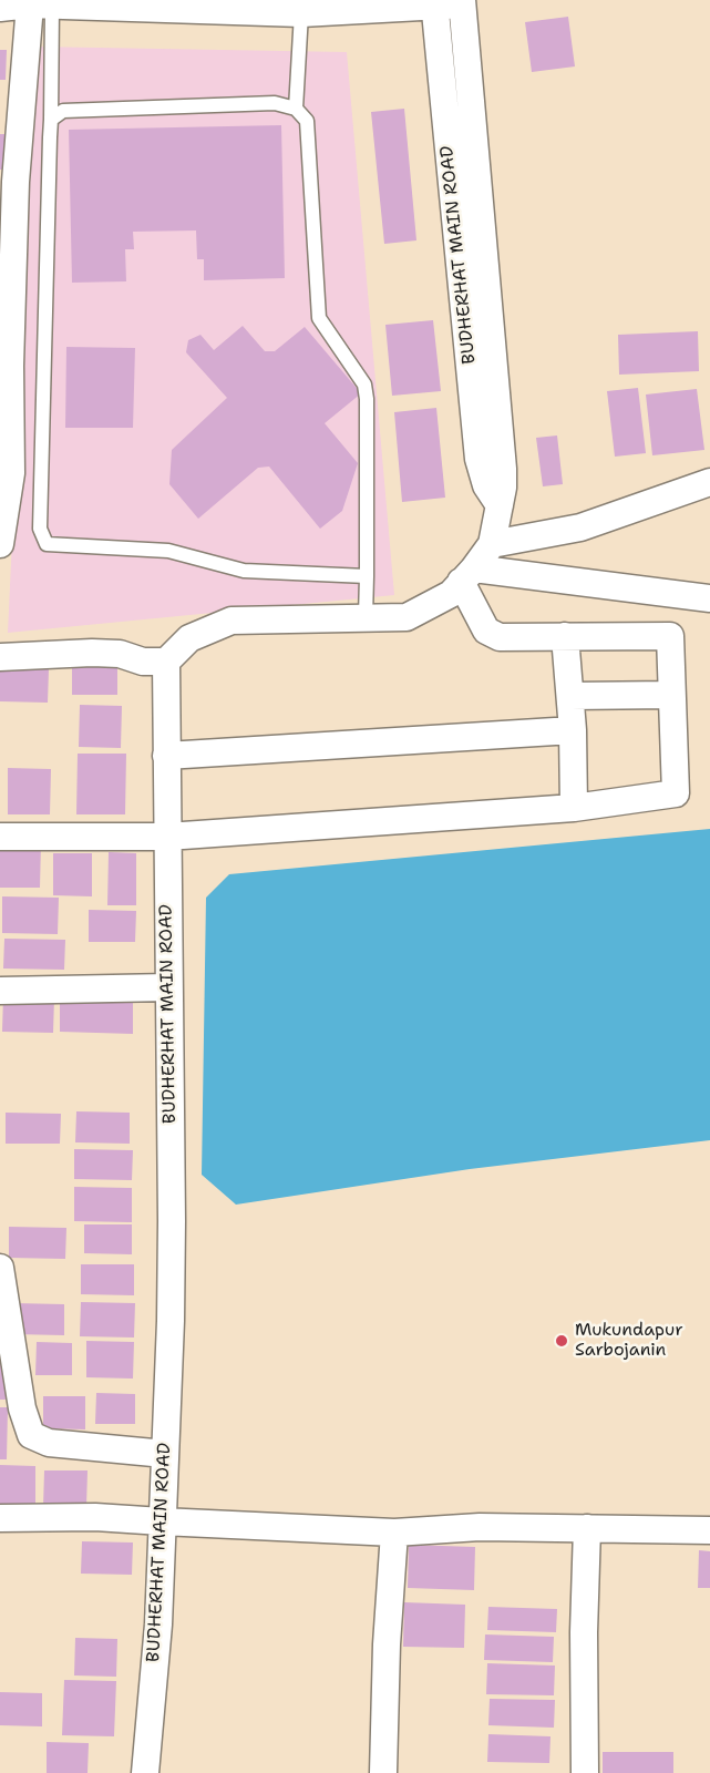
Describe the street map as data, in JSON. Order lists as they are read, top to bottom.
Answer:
{
  "streets": {
    "street": ["BUDHERHAT MAIN ROAD"]
  },
  "places": ["Mukundapur Sarbojanin"]
}
